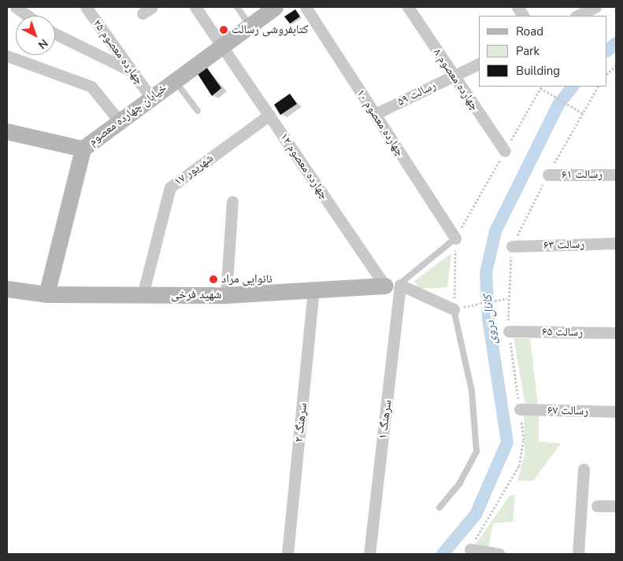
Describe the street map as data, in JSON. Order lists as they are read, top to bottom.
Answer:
{
  "streets": {
    "street": [
      "چهارده معصوم ۲۵",
      "چهارده معصوم ۸",
      "رسالت ۵۹",
      "خیابان چهارده معصوم",
      "چهارده معصوم ۱۰",
      "چهارده معصوم ۱۲",
      "۱۷ شهریور",
      "رسالت ۶۱",
      "رسالت ۶۳",
      "شهید فرخی",
      "رسالت ۶۵",
      "رسالت ۶۷",
      "سرهنگ ۱",
      "سرهنگ ۲"
    ]
  },
  "crossings": [
    ["چهارده معصوم ۲۵", "خیابان چهارده معصوم"],
    ["چهارده معصوم ۸", "رسالت ۵۹"],
    ["رسالت ۵۹", "چهارده معصوم ۱۰"],
    ["خیابان چهارده معصوم", "چهارده معصوم ۱۲"],
    ["خیابان چهارده معصوم", "شهید فرخی"],
    ["چهارده معصوم ۱۲", "۱۷ شهریور"],
    ["چهارده معصوم ۱۲", "شهید فرخی"],
    ["چهارده معصوم ۱۲", "سرهنگ ۱"],
    ["۱۷ شهریور", "شهید فرخی"],
    ["شهید فرخی", "سرهنگ ۱"],
    ["شهید فرخی", "سرهنگ ۲"]
  ],
  "water": ["کانال دروی"],
  "places": ["کتابفروشی رسالت", "نانوایی مراد"],
  "legend": ["Road", "Park", "Building"],
  "north": "bottom right"
}
